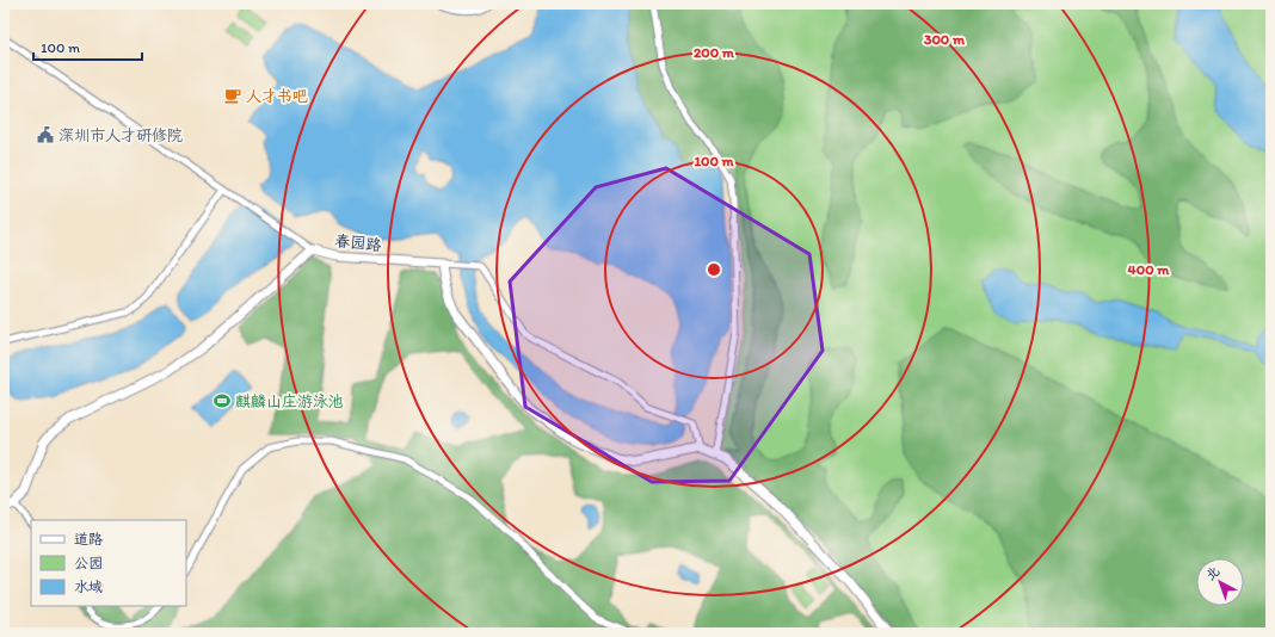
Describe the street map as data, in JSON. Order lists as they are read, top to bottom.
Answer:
{
  "streets": {
    "street": ["春园路"]
  },
  "places": {
    "cafe": ["人才书吧"],
    "public building": ["深圳市人才研修院"],
    "sports": ["麒麟山庄游泳池"]
  },
  "legend": ["道路", "公园", "水域"],
  "scale_bar": "100 m",
  "north": "top left",
  "rings": [
    "300 m",
    "200 m",
    "100 m",
    "400 m"
  ]
}
